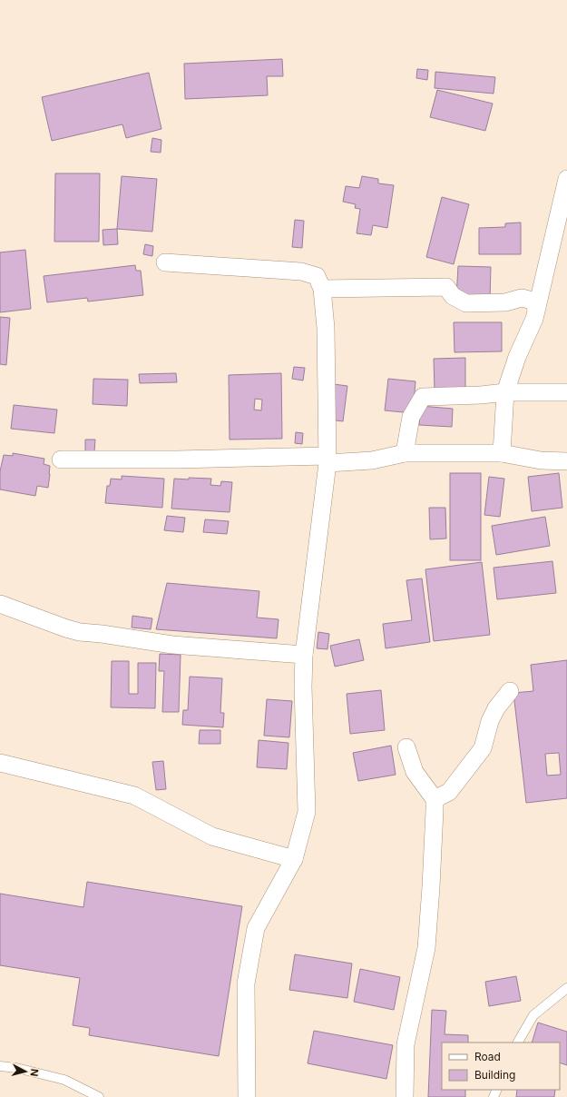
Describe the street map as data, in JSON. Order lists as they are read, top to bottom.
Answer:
{
  "legend": ["Road", "Building"],
  "north": "right"
}
